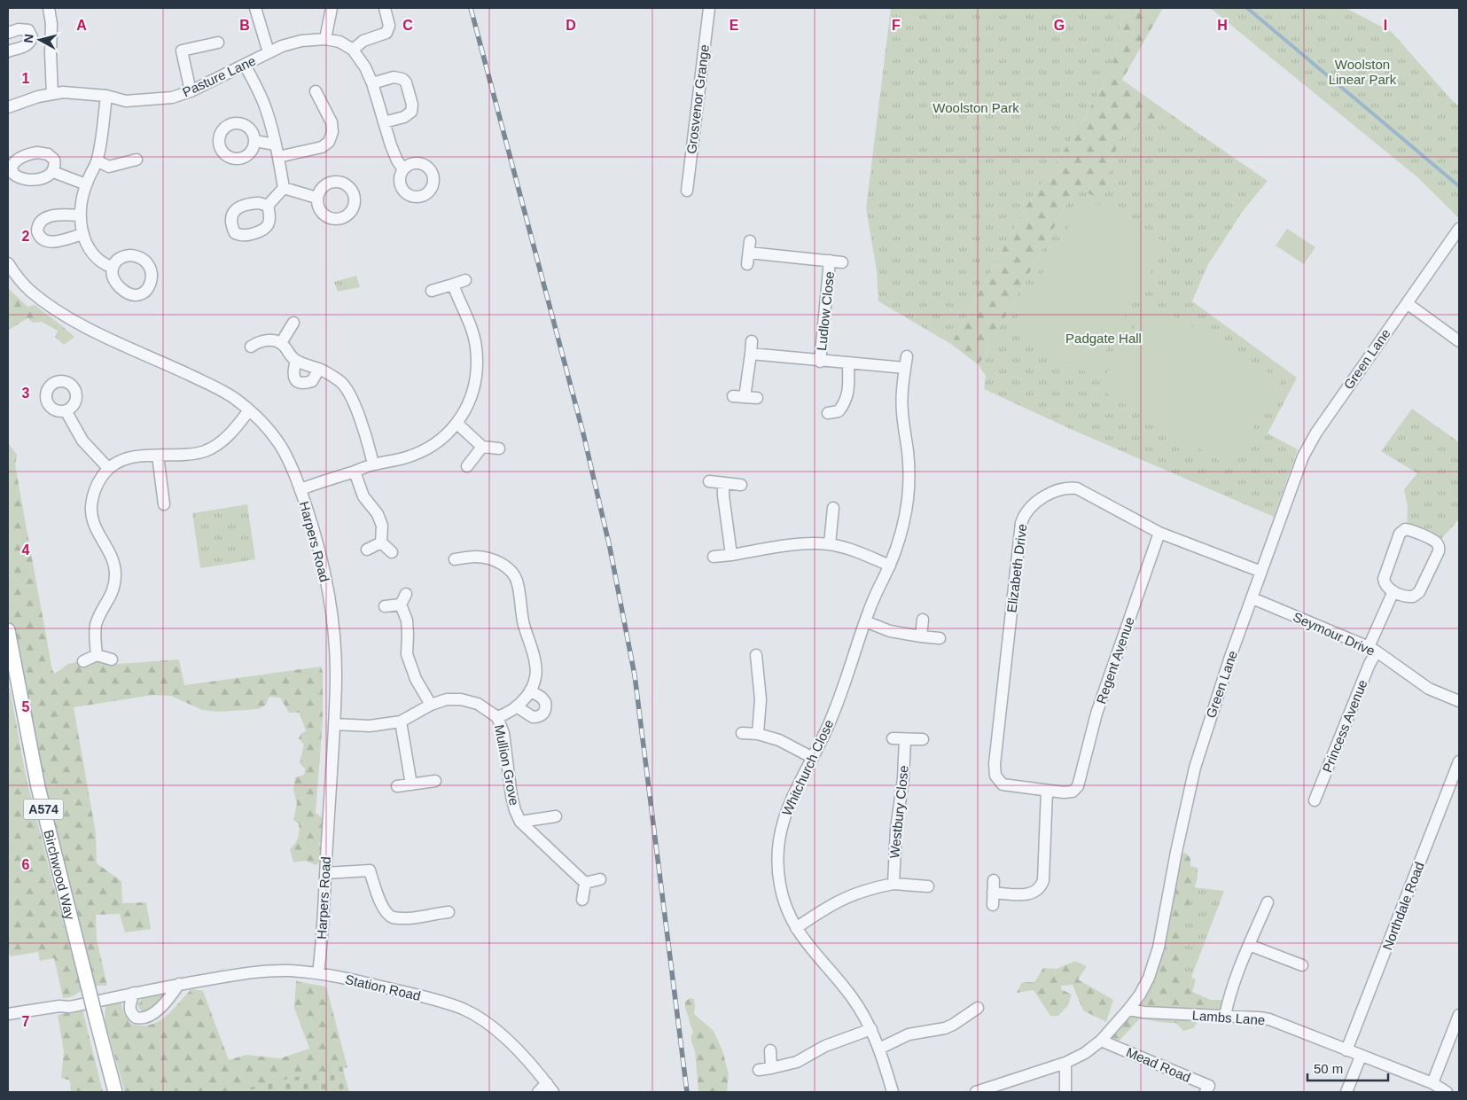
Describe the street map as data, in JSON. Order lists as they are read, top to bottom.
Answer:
{
  "streets": {
    "main road": ["A574", "Birchwood Way"],
    "street": [
      "Pasture Lane",
      "Grosvenor Grange",
      "Ludlow Close",
      "Green Lane",
      "Harpers Road",
      "Elizabeth Drive",
      "Seymour Drive",
      "Regent Avenue",
      "Princess Avenue",
      "Mullion Grove",
      "Whitchurch Close",
      "Westbury Close",
      "Northdale Road",
      "Station Road",
      "Lambs Lane",
      "Mead Road"
    ]
  },
  "crossings": [
    ["Ludlow Close", "Whitchurch Close"],
    ["Green Lane", "Elizabeth Drive"],
    ["Green Lane", "Seymour Drive"],
    ["Green Lane", "Lambs Lane"],
    ["Green Lane", "Mead Road"],
    ["Harpers Road", "Mullion Grove"],
    ["Harpers Road", "Station Road"],
    ["Elizabeth Drive", "Regent Avenue"],
    ["Seymour Drive", "Princess Avenue"],
    ["Northdale Road", "Lambs Lane"]
  ],
  "parks": ["Woolston Linear Park", "Woolston Park", "Padgate Hall"],
  "scale_bar": "50 m",
  "north": "left",
  "grid": {
    "columns": [
      "A",
      "B",
      "C",
      "D",
      "E",
      "F",
      "G",
      "H",
      "I"
    ],
    "rows": [
      "1",
      "2",
      "3",
      "4",
      "5",
      "6",
      "7"
    ]
  }
}
